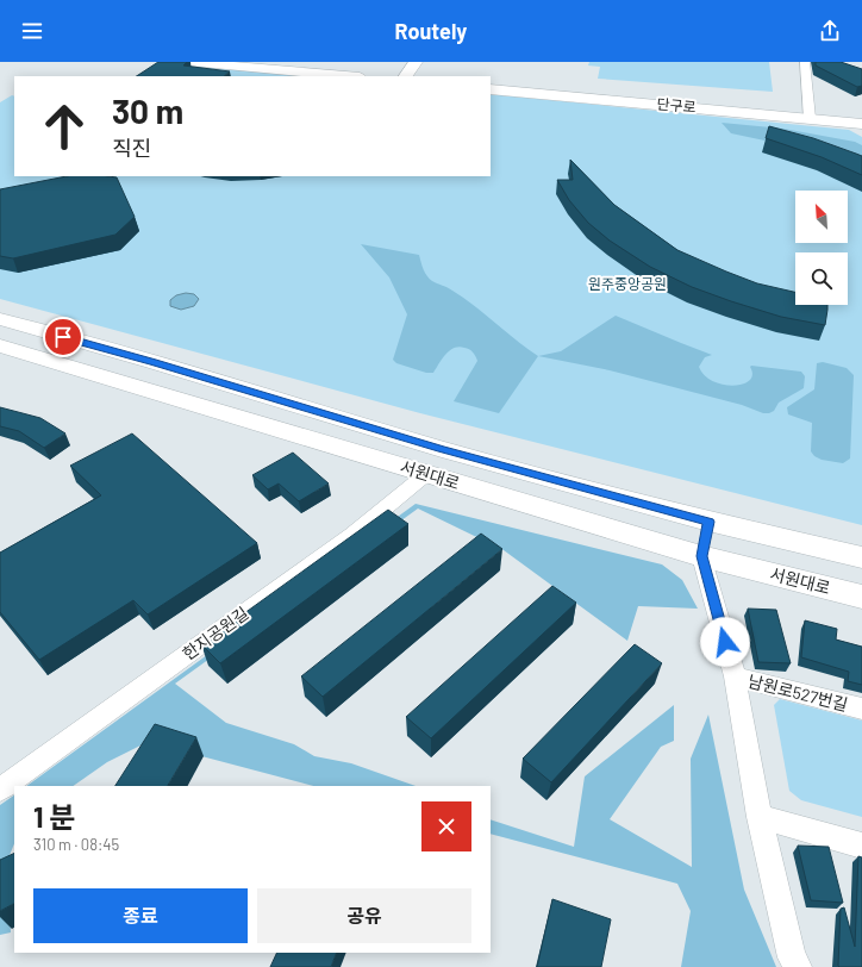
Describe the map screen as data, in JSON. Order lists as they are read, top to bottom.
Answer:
{
  "streets": {
    "street": [
      "단구로",
      "서원대로",
      "한지공원길",
      "남원로527번길"
    ]
  },
  "crossings": [
    ["서원대로", "한지공원길"],
    ["서원대로", "남원로527번길"]
  ],
  "parks": ["원주중앙공원"],
  "north": "top left",
  "page": {
    "header": "Routely",
    "turn": ["30 m", "직진"],
    "heading": ["1 분", "310 m · 08:45"],
    "buttons": ["종료", "공유"]
  }
}
